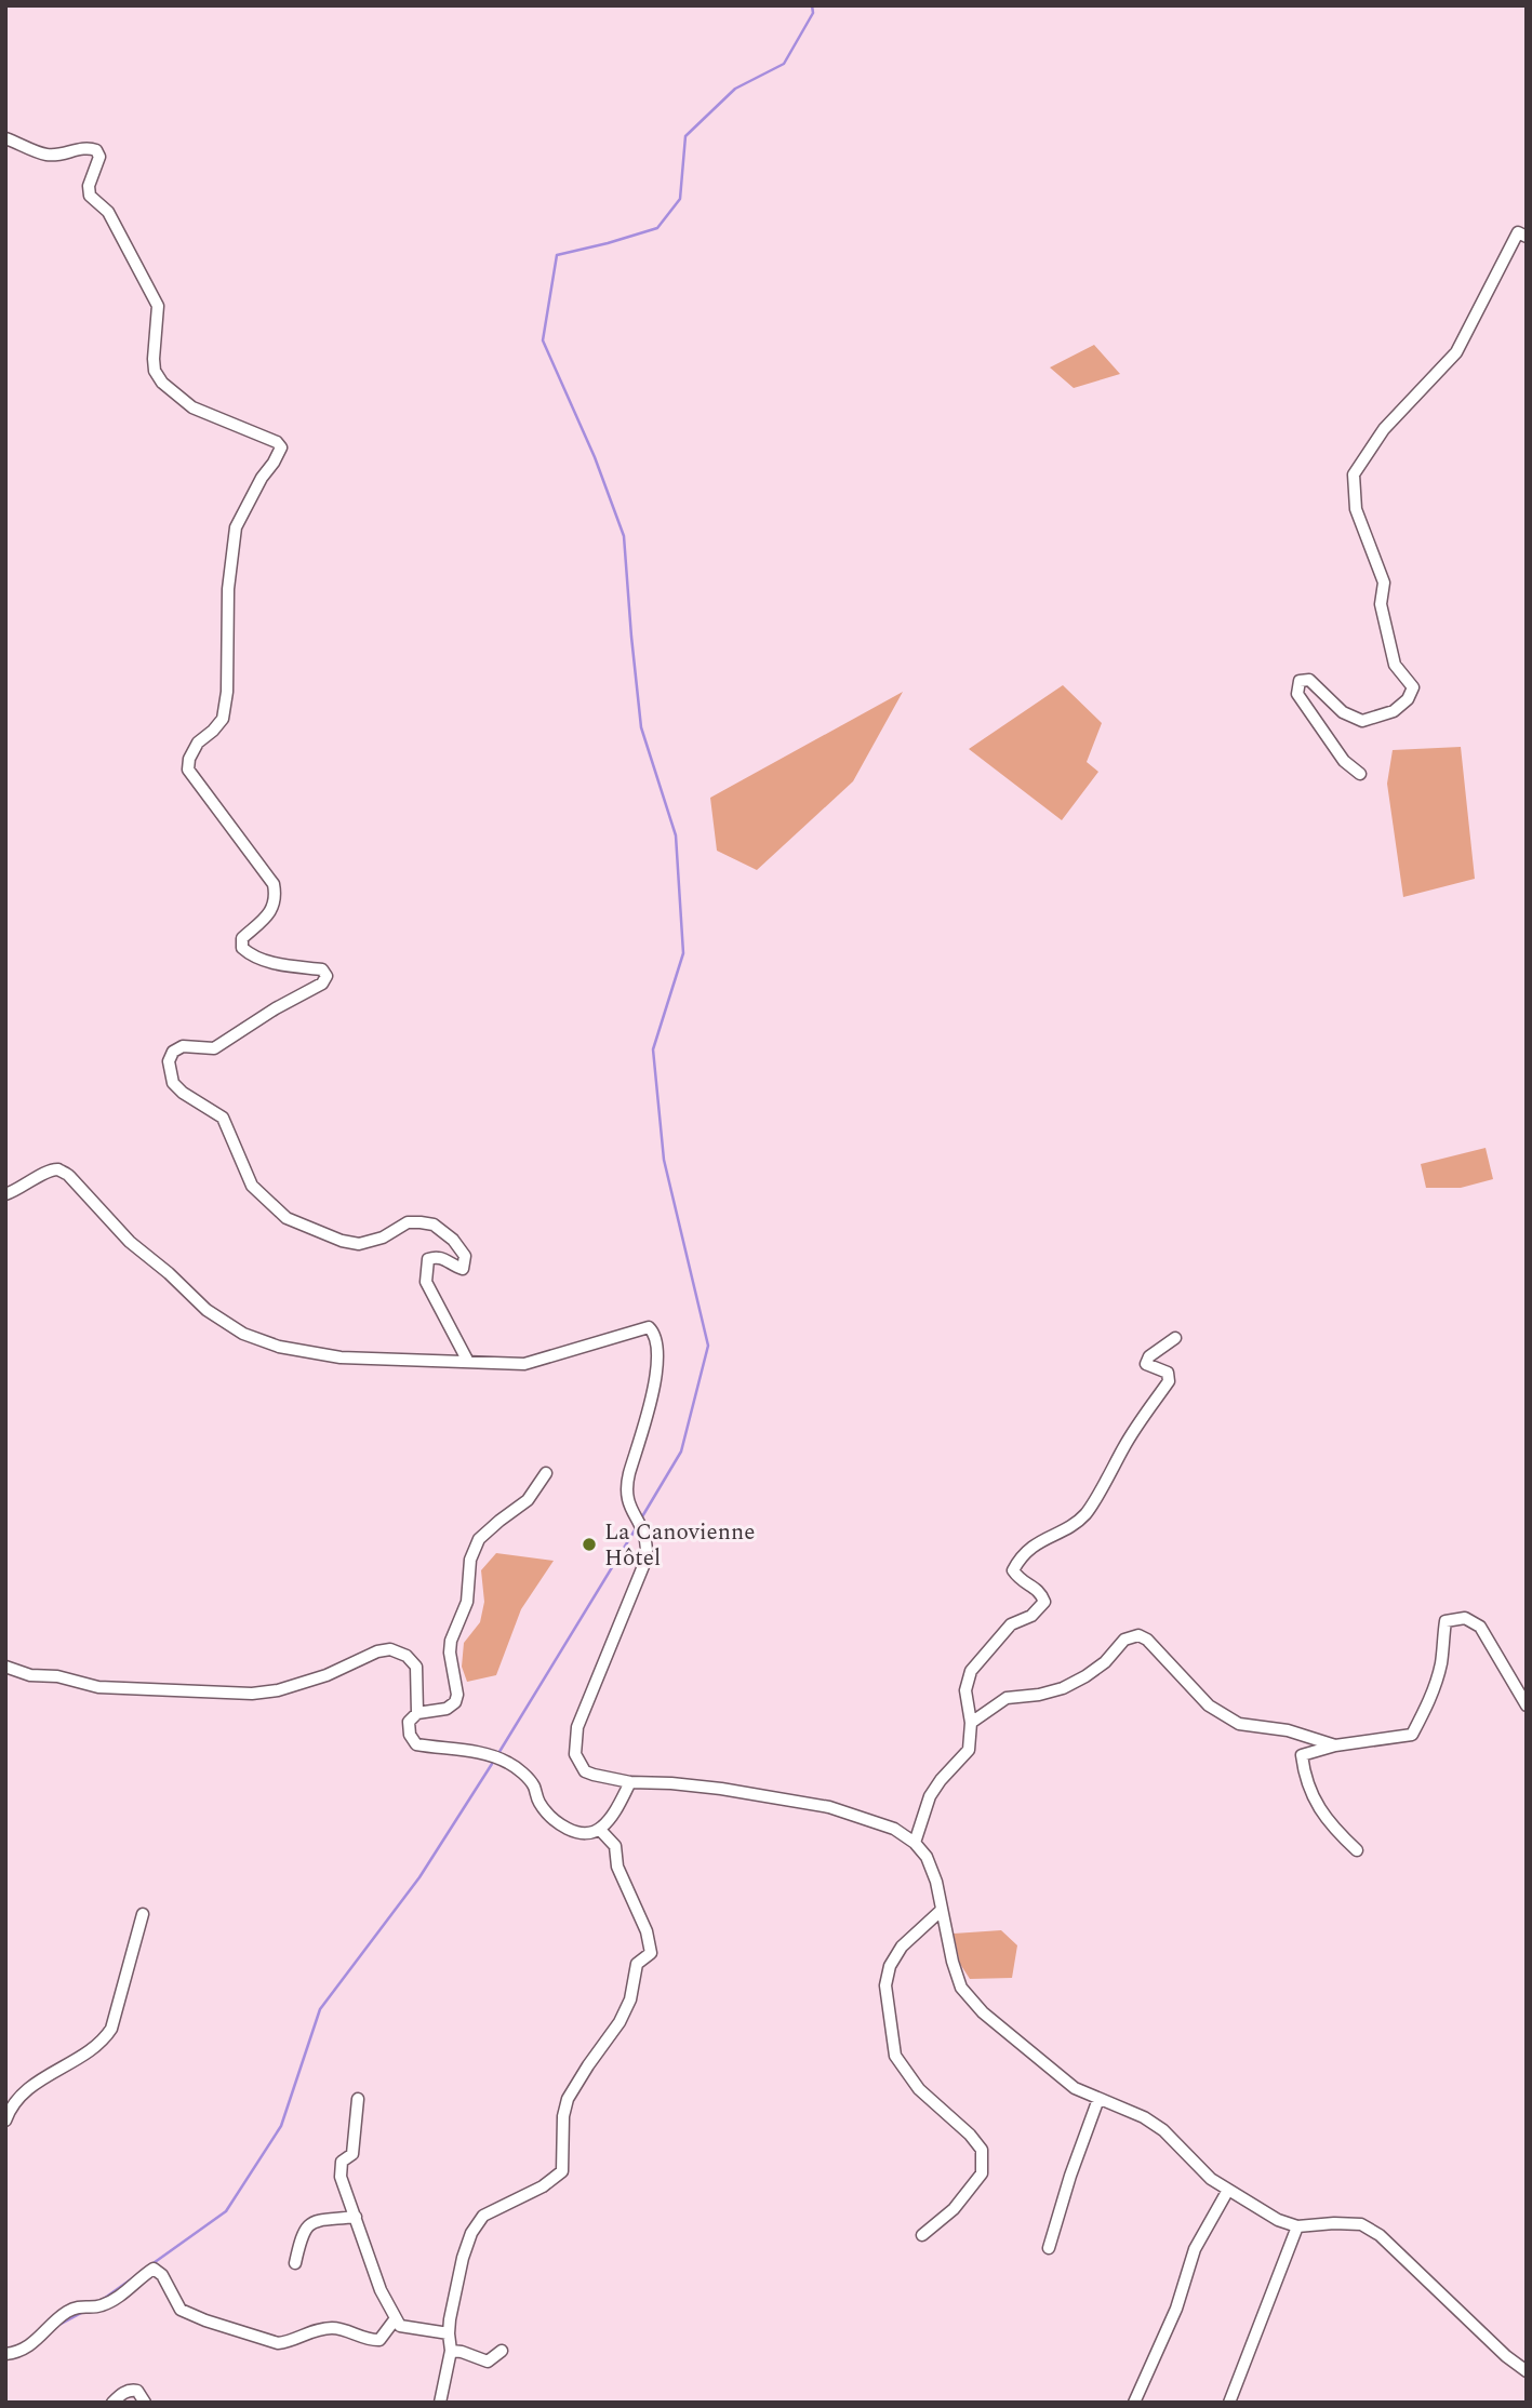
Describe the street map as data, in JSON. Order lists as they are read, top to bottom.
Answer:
{
  "places": ["La Canovienne Hôtel"]
}
